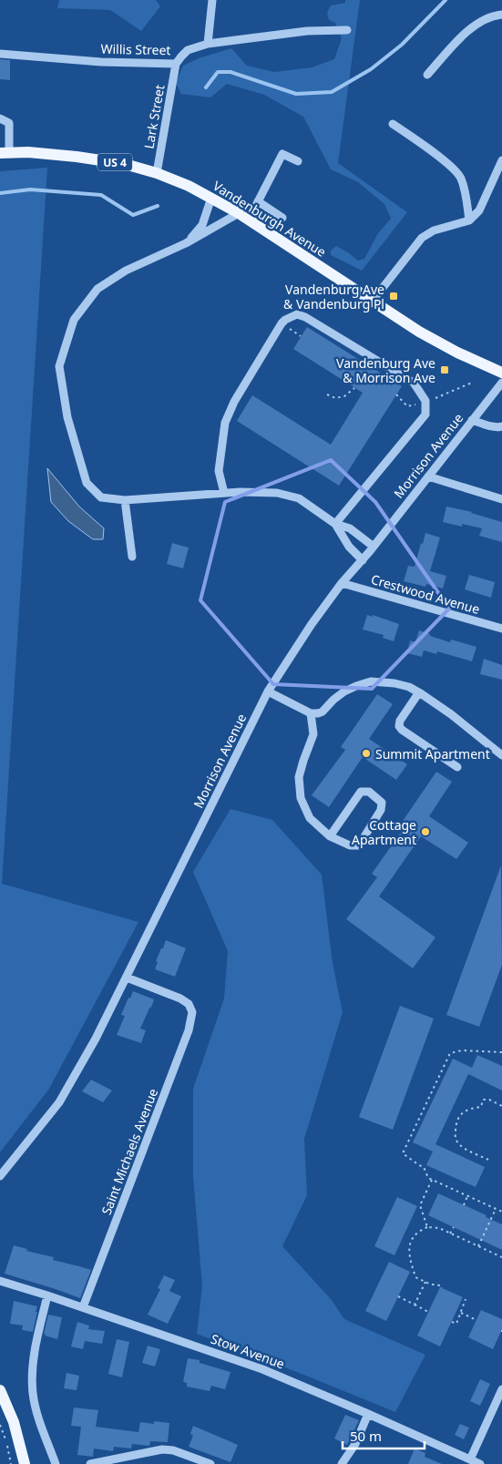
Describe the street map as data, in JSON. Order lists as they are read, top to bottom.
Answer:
{
  "streets": {
    "main road": ["US 4", "Vandenburgh Avenue"],
    "street": [
      "Willis Street",
      "Lark Street",
      "Morrison Avenue",
      "Crestwood Avenue",
      "Saint Michaels Avenue",
      "Stow Avenue"
    ]
  },
  "crossings": [
    ["Willis Street", "Lark Street"],
    ["Lark Street", "Vandenburgh Avenue"],
    ["Morrison Avenue", "Crestwood Avenue"],
    ["Morrison Avenue", "Saint Michaels Avenue"],
    ["Saint Michaels Avenue", "Stow Avenue"]
  ],
  "places": {
    "transit": ["Vandenburg Ave & Vandenburg Pl", "Vandenburg Ave & Morrison Ave"],
    "other": ["Summit Apartment", "Cottage Apartment"]
  },
  "scale_bar": "50 m"
}
